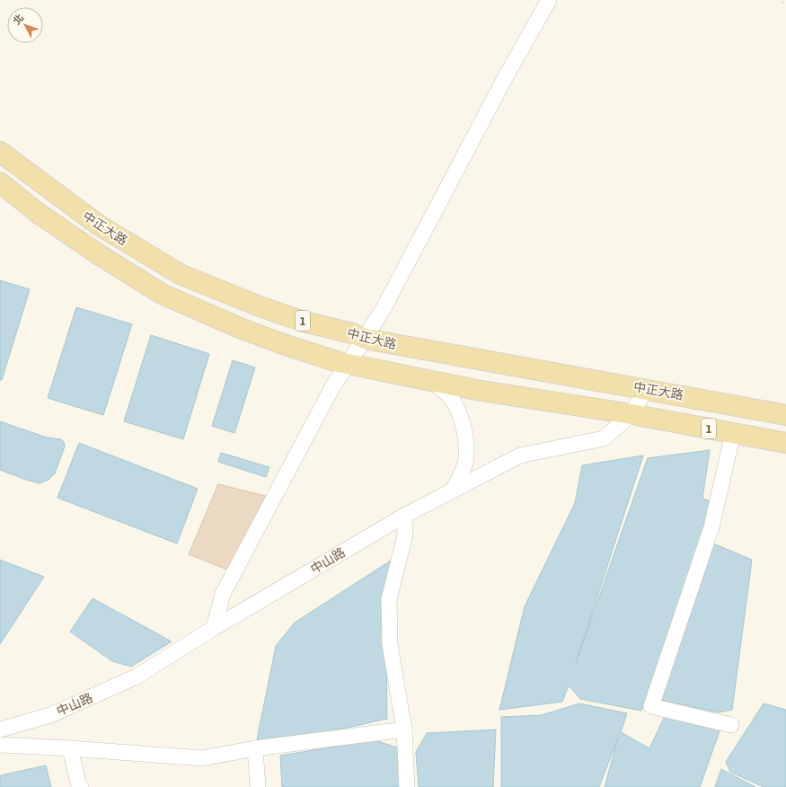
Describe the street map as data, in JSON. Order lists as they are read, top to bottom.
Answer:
{
  "streets": {
    "main road": ["中正大路", "1"],
    "street": ["中山路"]
  },
  "crossings": [
    ["中正大路", "中山路"]
  ],
  "north": "top left"
}
